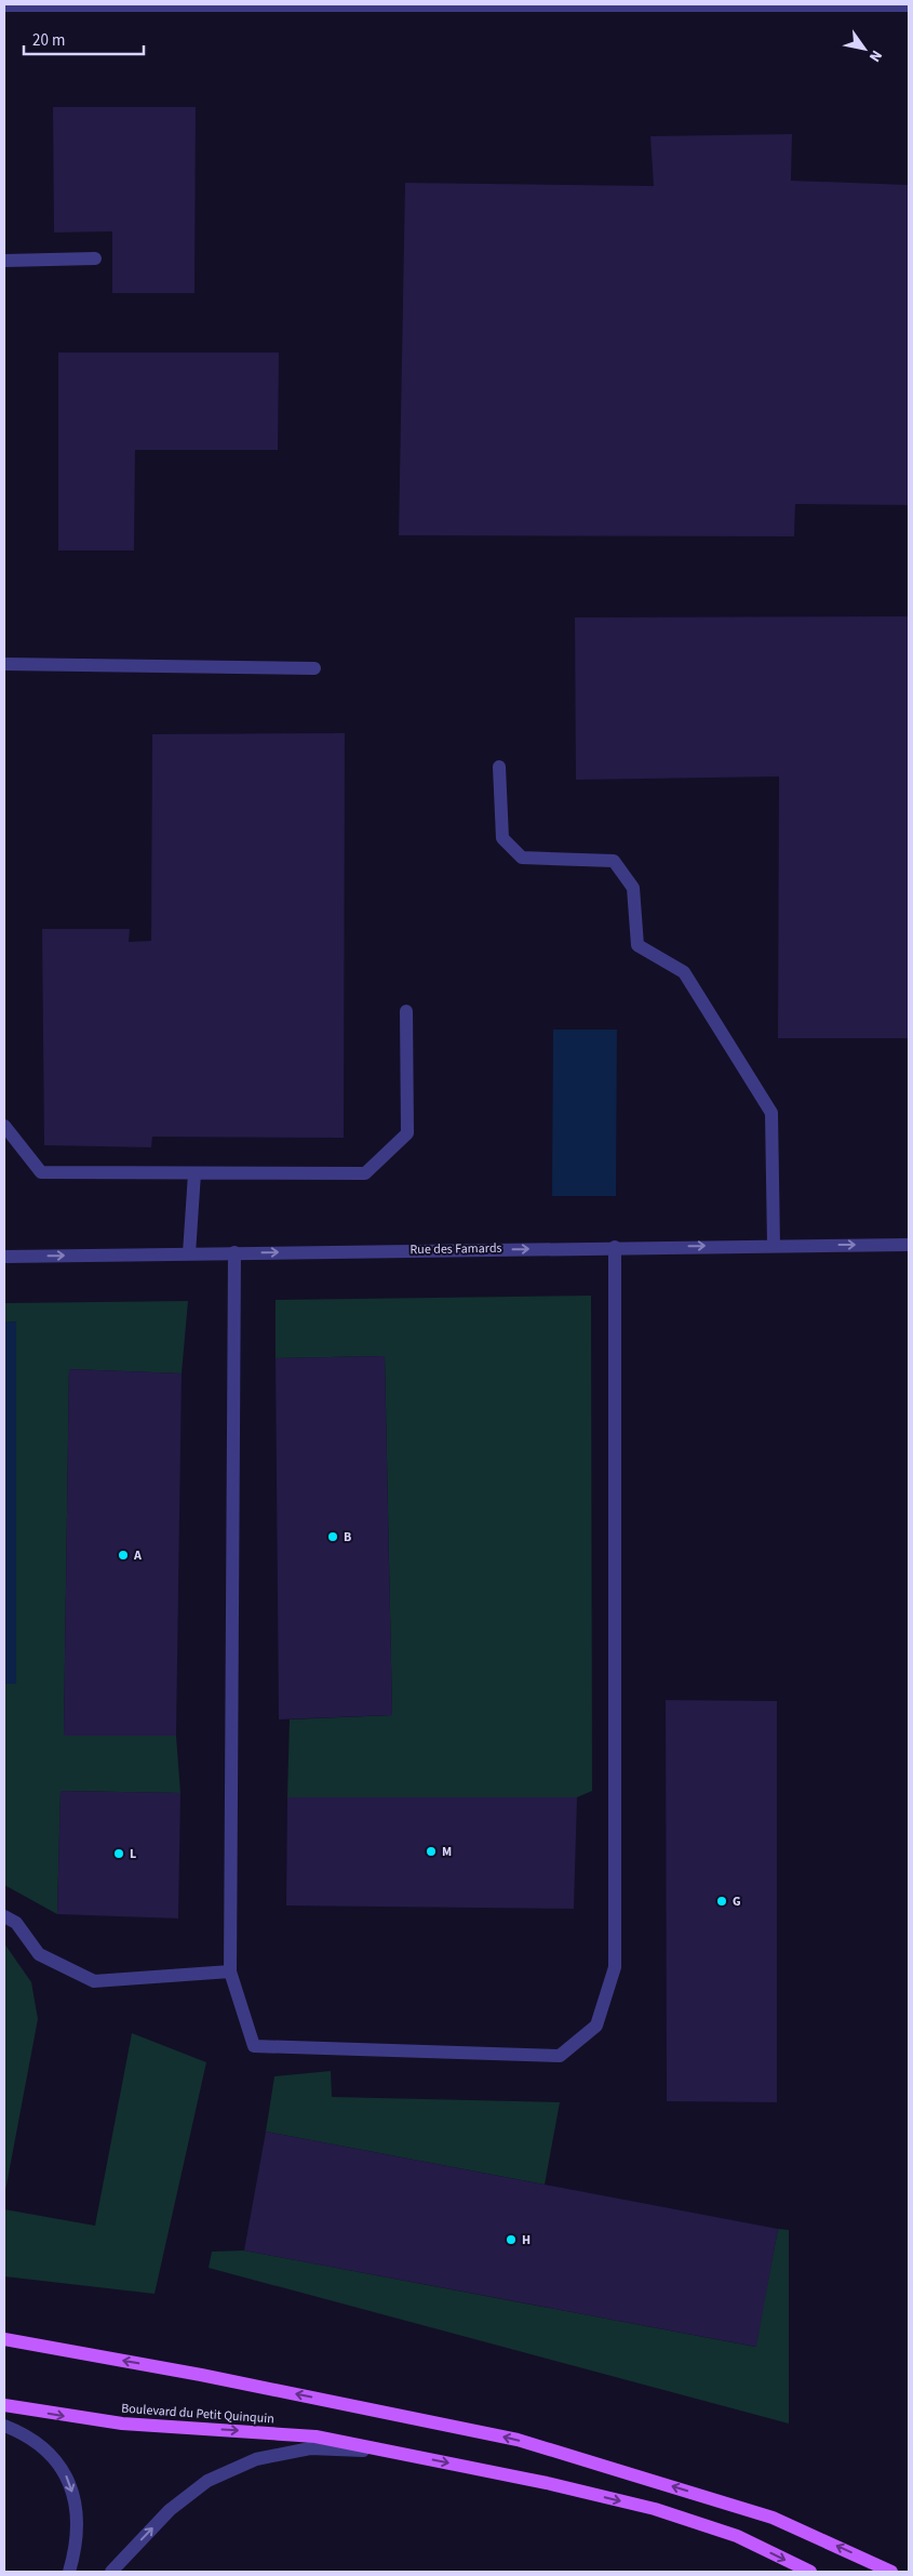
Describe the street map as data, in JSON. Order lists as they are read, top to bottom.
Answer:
{
  "streets": {
    "main road": ["Boulevard du Petit Quinquin"],
    "street": ["Rue des Famards"]
  },
  "one_way": ["Rue des Famards"],
  "places": [
    "B",
    "A",
    "M",
    "L",
    "G",
    "H"
  ],
  "scale_bar": "20 m",
  "north": "bottom right"
}
